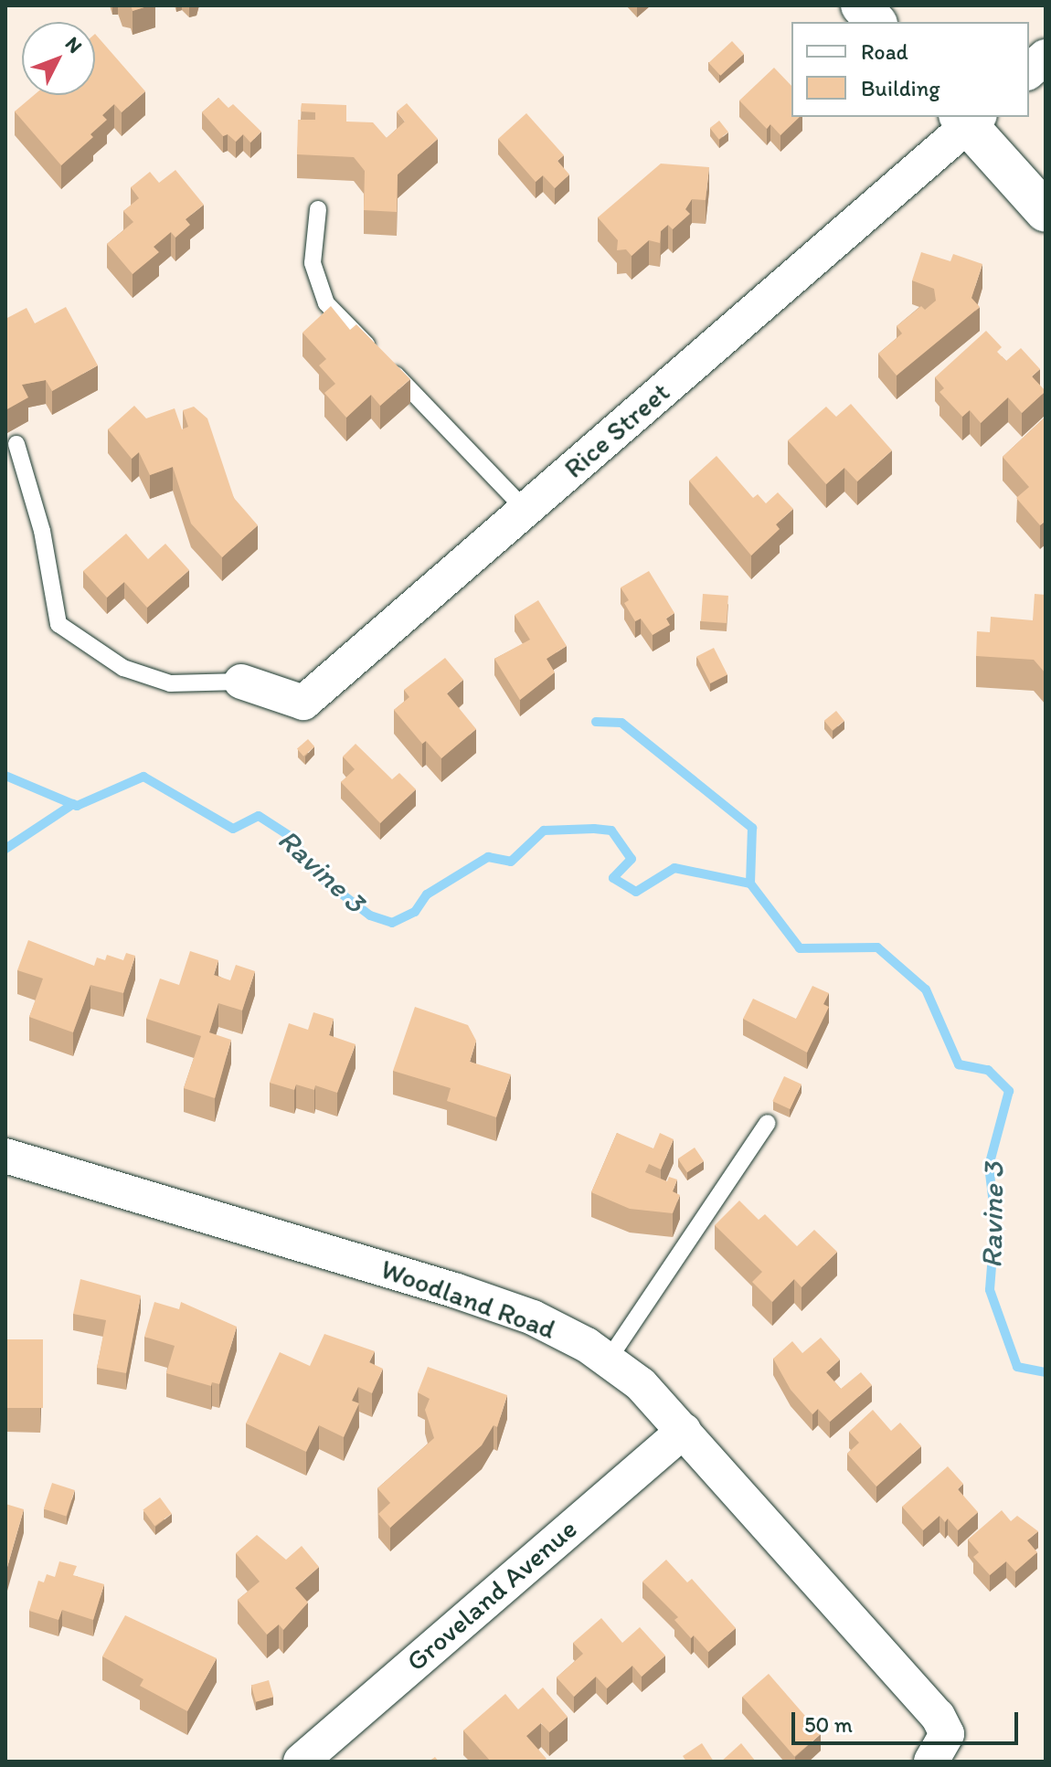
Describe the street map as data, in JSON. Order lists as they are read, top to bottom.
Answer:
{
  "streets": {
    "street": ["Rice Street", "Woodland Road", "Groveland Avenue"]
  },
  "crossings": [
    ["Woodland Road", "Groveland Avenue"]
  ],
  "water": ["Ravine 3"],
  "legend": ["Road", "Building"],
  "scale_bar": "50 m",
  "north": "top right"
}
